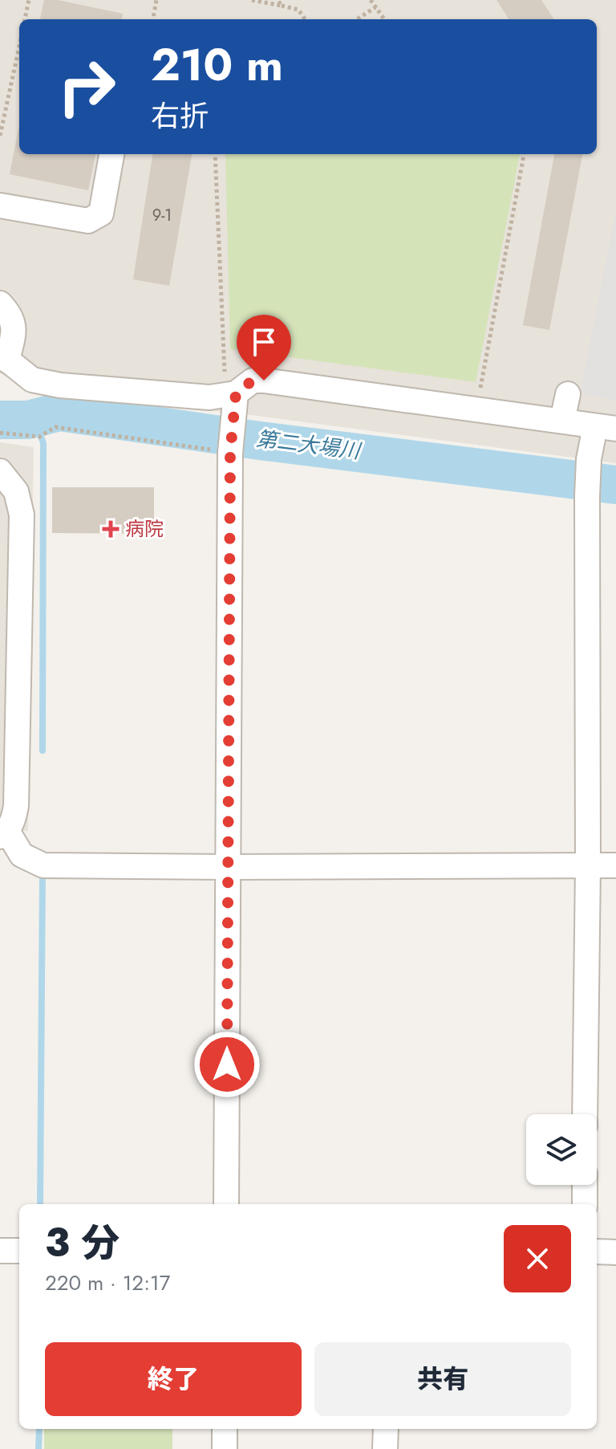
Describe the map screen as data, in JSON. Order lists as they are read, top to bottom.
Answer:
{
  "water": ["第二大場川"],
  "places": {
    "health": ["病院"]
  },
  "house_numbers": ["9-1"],
  "page": {
    "turn": ["210 m", "右折"],
    "heading": ["3 分", "220 m · 12:17"],
    "buttons": ["終了", "共有"]
  }
}
